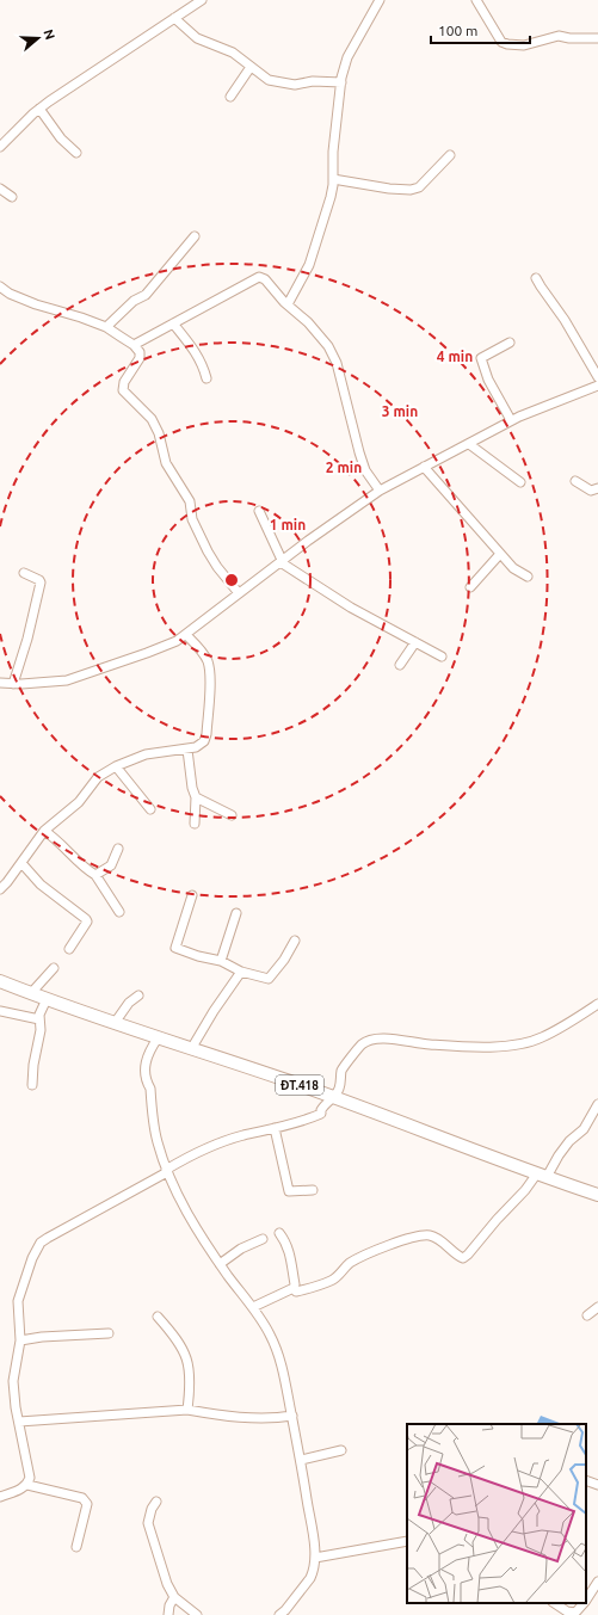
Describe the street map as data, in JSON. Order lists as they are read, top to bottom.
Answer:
{
  "streets": {
    "main road": ["ĐT.418"]
  },
  "scale_bar": "100 m",
  "north": "right",
  "rings": [
    "4 min",
    "3 min",
    "2 min",
    "1 min"
  ]
}
